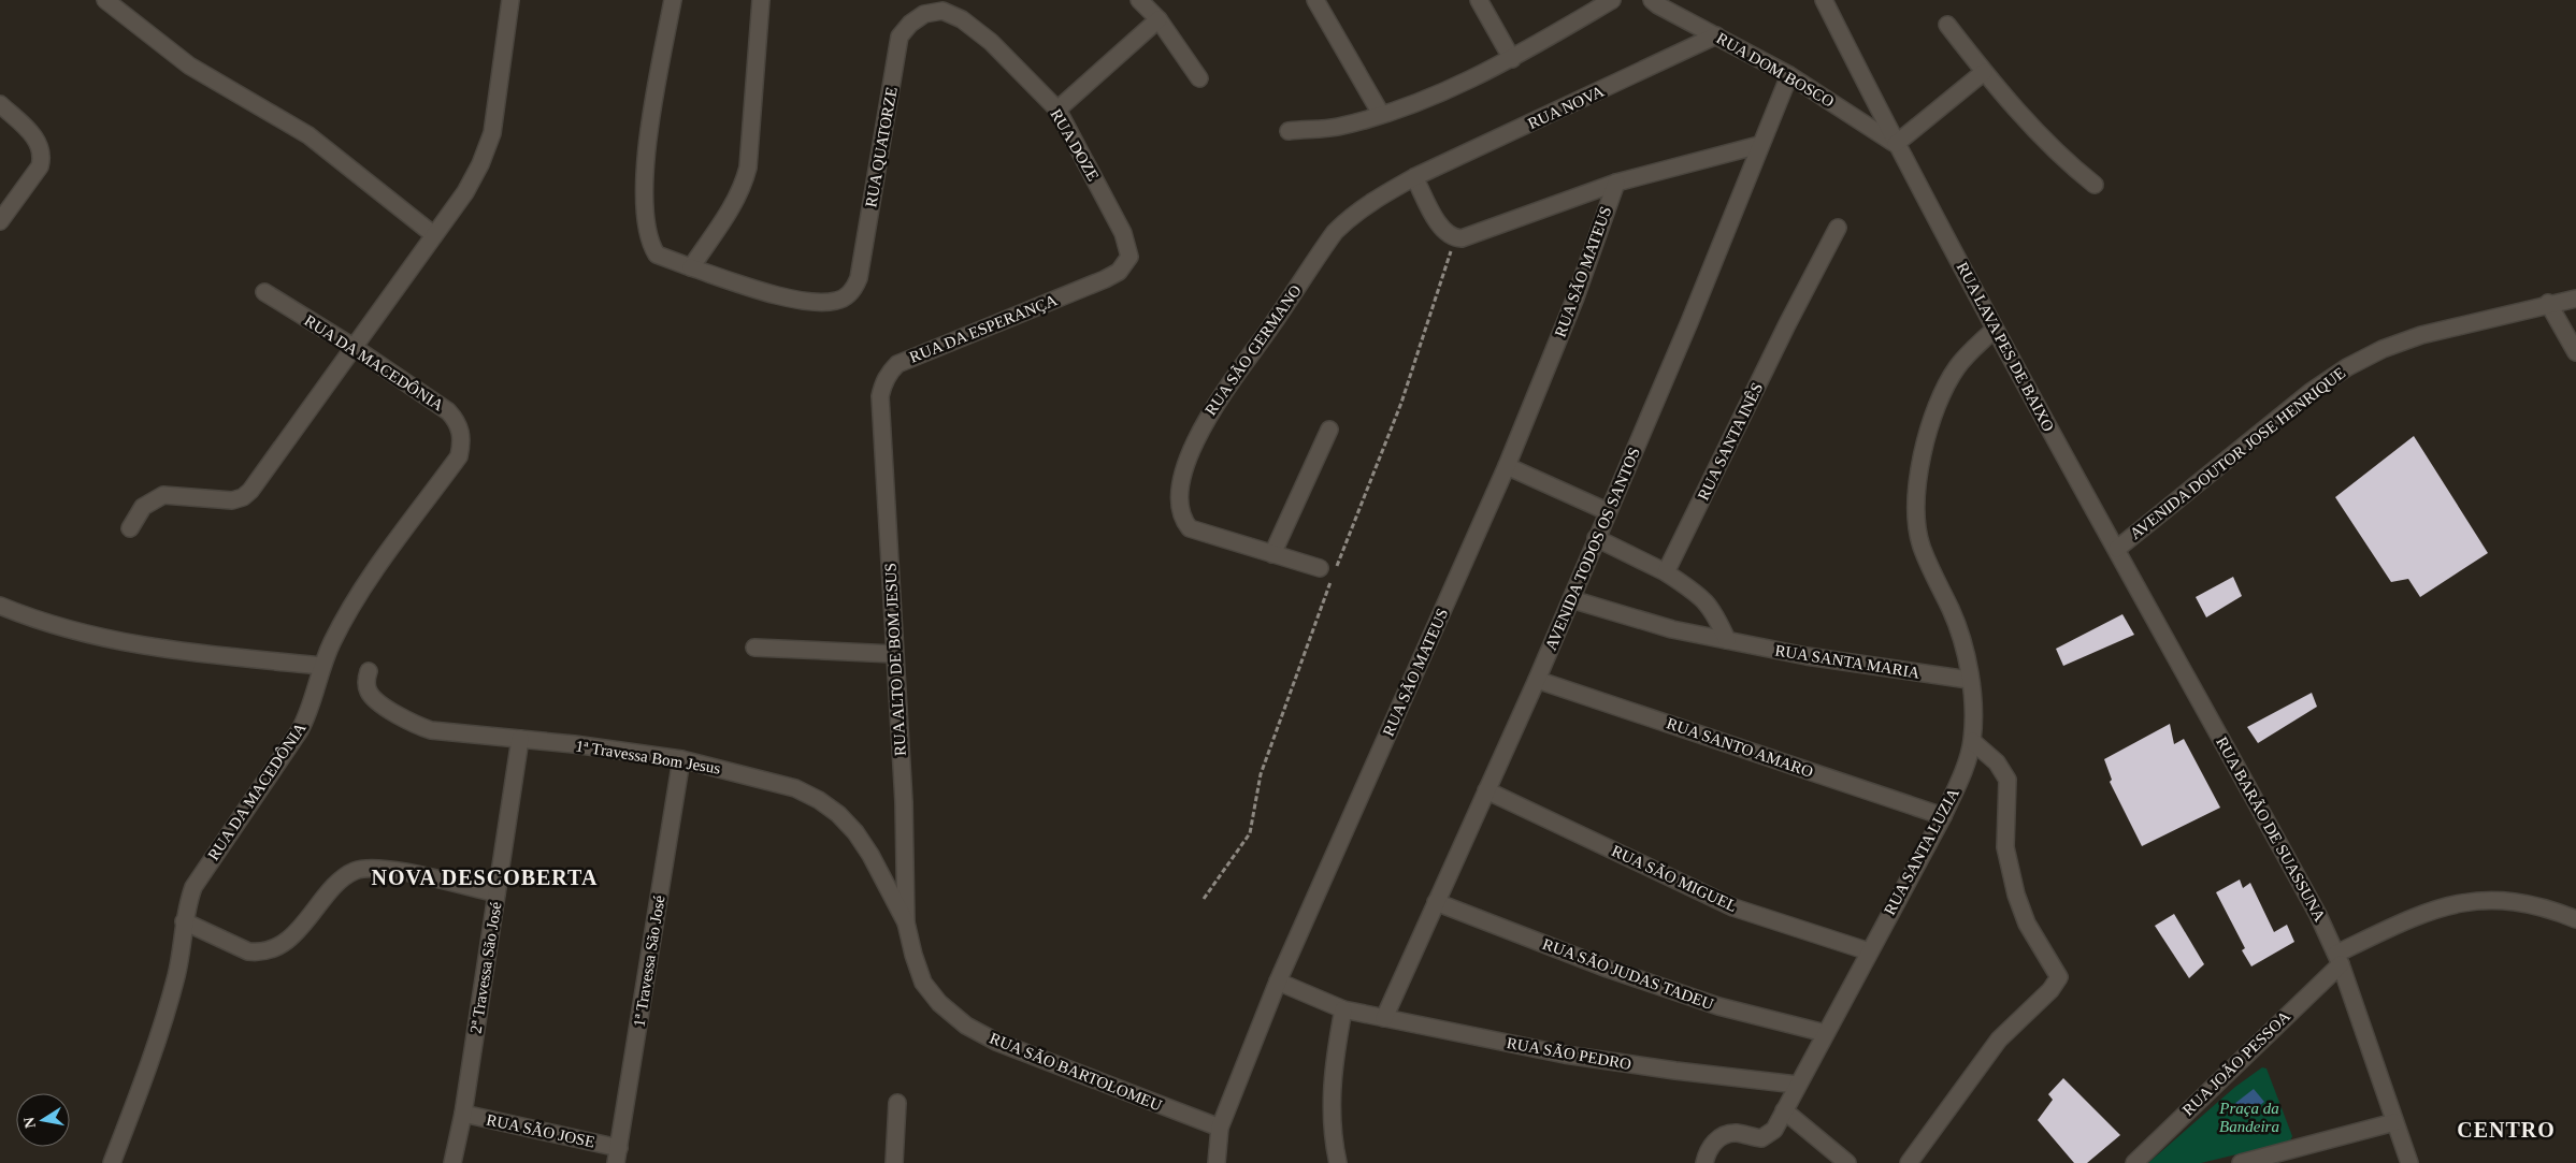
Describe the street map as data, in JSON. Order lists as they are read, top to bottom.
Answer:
{
  "streets": {
    "street": [
      "RUA DOM BOSCO",
      "RUA NOVA",
      "RUA DOZE",
      "RUA QUATORZE",
      "RUA SÃO MATEUS",
      "RUA DA ESPERANÇA",
      "RUA LAVA PES DE BAIXO",
      "RUA SÃO GERMANO",
      "RUA DA MACEDÔNIA",
      "RUA SANTA INÊS",
      "AVENIDA DOUTOR JOSE HENRIQUE",
      "AVENIDA TODOS OS SANTOS",
      "RUA ALTO DE BOM JESUS",
      "RUA SANTA MARIA",
      "RUA SANTO AMARO",
      "1ª Travessa Bom Jesus",
      "RUA BARÃO DE SUASSUNA",
      "RUA SANTA LUZIA",
      "RUA SÃO MIGUEL",
      "1ª Travessa São José",
      "2ª Travessa São José",
      "RUA SÃO JUDAS TADEU",
      "RUA SÃO PEDRO",
      "RUA JOÃO PESSOA",
      "RUA SÃO BARTOLOMEU",
      "RUA SÃO JOSE"
    ]
  },
  "crossings": [
    ["RUA DOM BOSCO", "RUA NOVA"],
    ["RUA DOM BOSCO", "RUA LAVA PES DE BAIXO"],
    ["RUA DOM BOSCO", "AVENIDA TODOS OS SANTOS"],
    ["RUA NOVA", "RUA SÃO GERMANO"],
    ["RUA DOZE", "RUA QUATORZE"],
    ["RUA DOZE", "RUA DA ESPERANÇA"],
    ["RUA SÃO MATEUS", "RUA SÃO PEDRO"],
    ["RUA SÃO MATEUS", "RUA SÃO BARTOLOMEU"],
    ["RUA DA ESPERANÇA", "RUA ALTO DE BOM JESUS"],
    ["RUA LAVA PES DE BAIXO", "AVENIDA DOUTOR JOSE HENRIQUE"],
    ["RUA LAVA PES DE BAIXO", "RUA BARÃO DE SUASSUNA"],
    ["RUA LAVA PES DE BAIXO", "RUA SANTA LUZIA"],
    ["AVENIDA DOUTOR JOSE HENRIQUE", "RUA BARÃO DE SUASSUNA"],
    ["AVENIDA TODOS OS SANTOS", "RUA SANTA MARIA"],
    ["AVENIDA TODOS OS SANTOS", "RUA SANTO AMARO"],
    ["AVENIDA TODOS OS SANTOS", "RUA SÃO MIGUEL"],
    ["AVENIDA TODOS OS SANTOS", "RUA SÃO JUDAS TADEU"],
    ["AVENIDA TODOS OS SANTOS", "RUA SÃO PEDRO"],
    ["RUA ALTO DE BOM JESUS", "1ª Travessa Bom Jesus"],
    ["RUA SANTA MARIA", "RUA SANTA LUZIA"],
    ["RUA SANTO AMARO", "RUA SANTA LUZIA"],
    ["1ª Travessa Bom Jesus", "1ª Travessa São José"],
    ["1ª Travessa Bom Jesus", "2ª Travessa São José"],
    ["1ª Travessa Bom Jesus", "RUA SÃO BARTOLOMEU"],
    ["RUA BARÃO DE SUASSUNA", "RUA JOÃO PESSOA"],
    ["RUA SANTA LUZIA", "RUA SÃO MIGUEL"],
    ["RUA SANTA LUZIA", "RUA SÃO JUDAS TADEU"],
    ["RUA SANTA LUZIA", "RUA SÃO PEDRO"],
    ["1ª Travessa São José", "RUA SÃO JOSE"],
    ["2ª Travessa São José", "RUA SÃO JOSE"]
  ],
  "districts": ["NOVA DESCOBERTA", "CENTRO"],
  "parks": ["Praça da Bandeira"],
  "north": "left"
}
